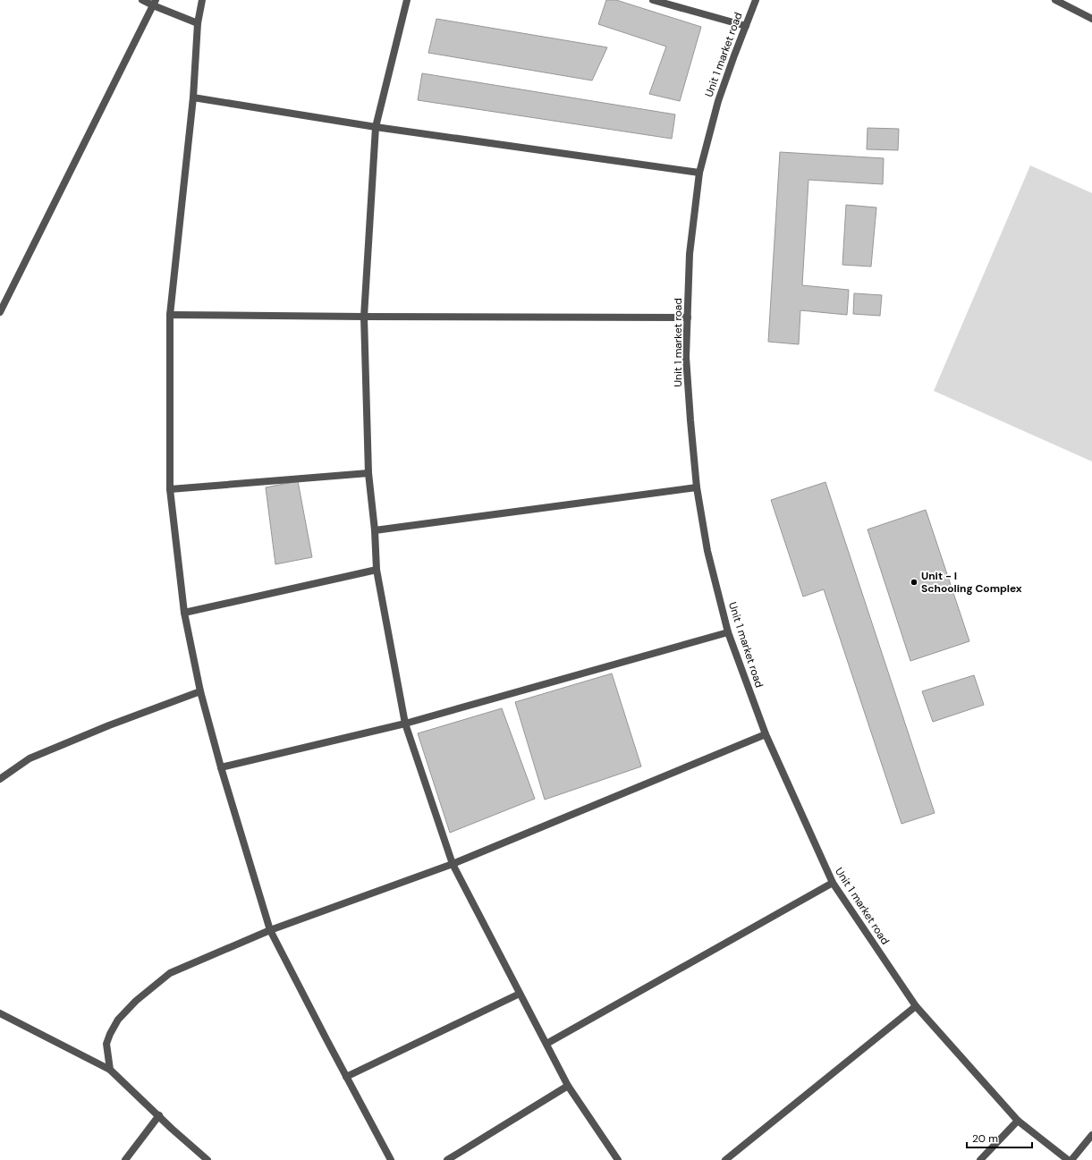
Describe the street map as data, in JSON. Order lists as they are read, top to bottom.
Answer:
{
  "streets": {
    "street": ["Unit 1 market road"]
  },
  "places": ["Unit - I Schooling Complex"],
  "scale_bar": "20 m"
}
